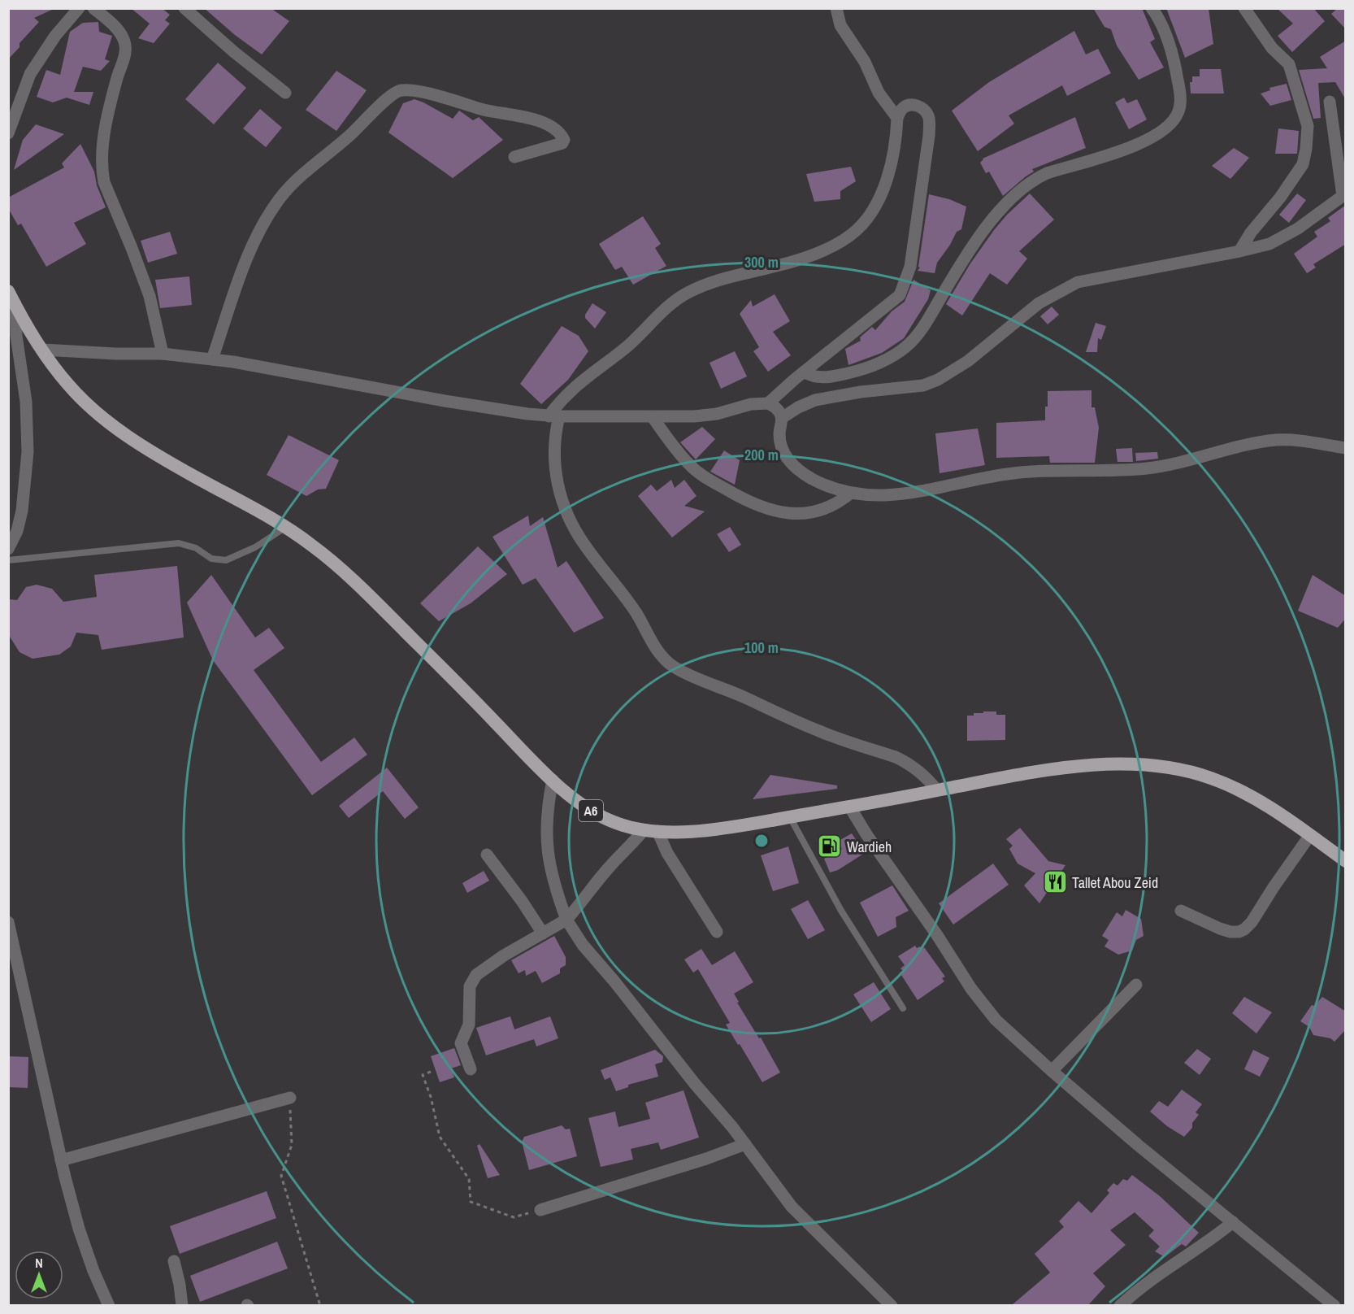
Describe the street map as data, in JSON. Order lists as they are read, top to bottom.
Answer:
{
  "streets": {
    "highway": ["A6"]
  },
  "places": {
    "fuel station": ["Wardieh"],
    "restaurant": ["Tallet Abou Zeid"]
  },
  "north": "top",
  "rings": ["300 m", "200 m", "100 m"]
}
